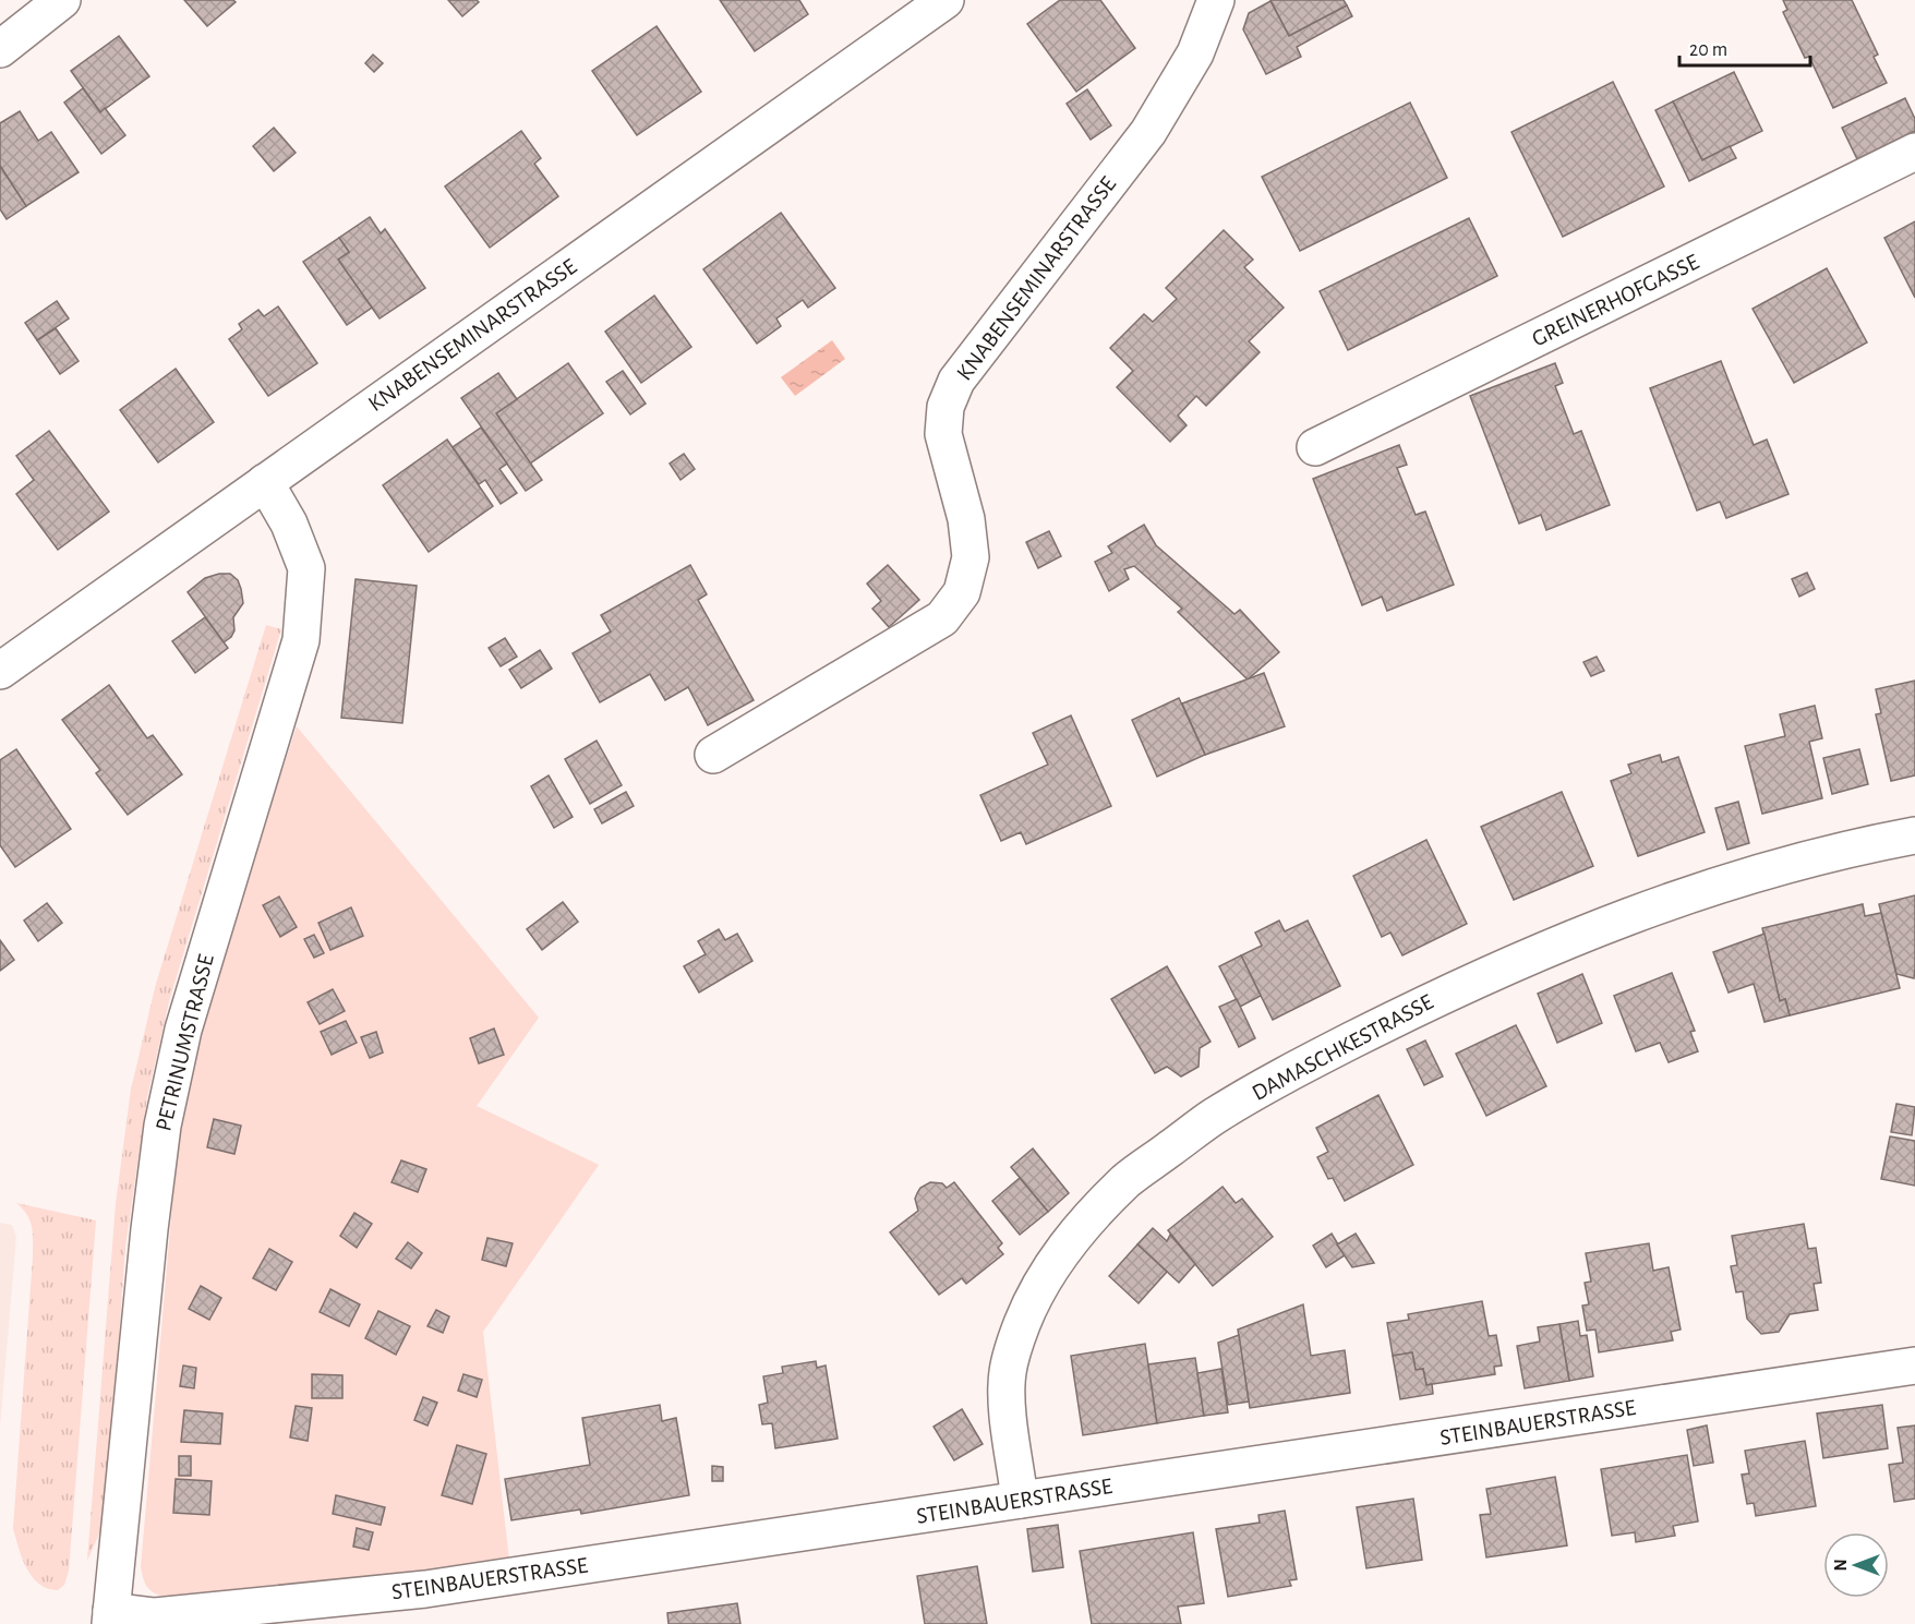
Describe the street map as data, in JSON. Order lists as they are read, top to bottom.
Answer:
{
  "streets": {
    "street": [
      "KNABENSEMINARSTRASSE",
      "GREINERHOFGASSE",
      "PETRINUMSTRASSE",
      "DAMASCHKESTRASSE",
      "STEINBAUERSTRASSE"
    ]
  },
  "crossings": [
    ["KNABENSEMINARSTRASSE", "PETRINUMSTRASSE"],
    ["PETRINUMSTRASSE", "STEINBAUERSTRASSE"],
    ["DAMASCHKESTRASSE", "STEINBAUERSTRASSE"]
  ],
  "scale_bar": "20 m",
  "north": "left"
}
